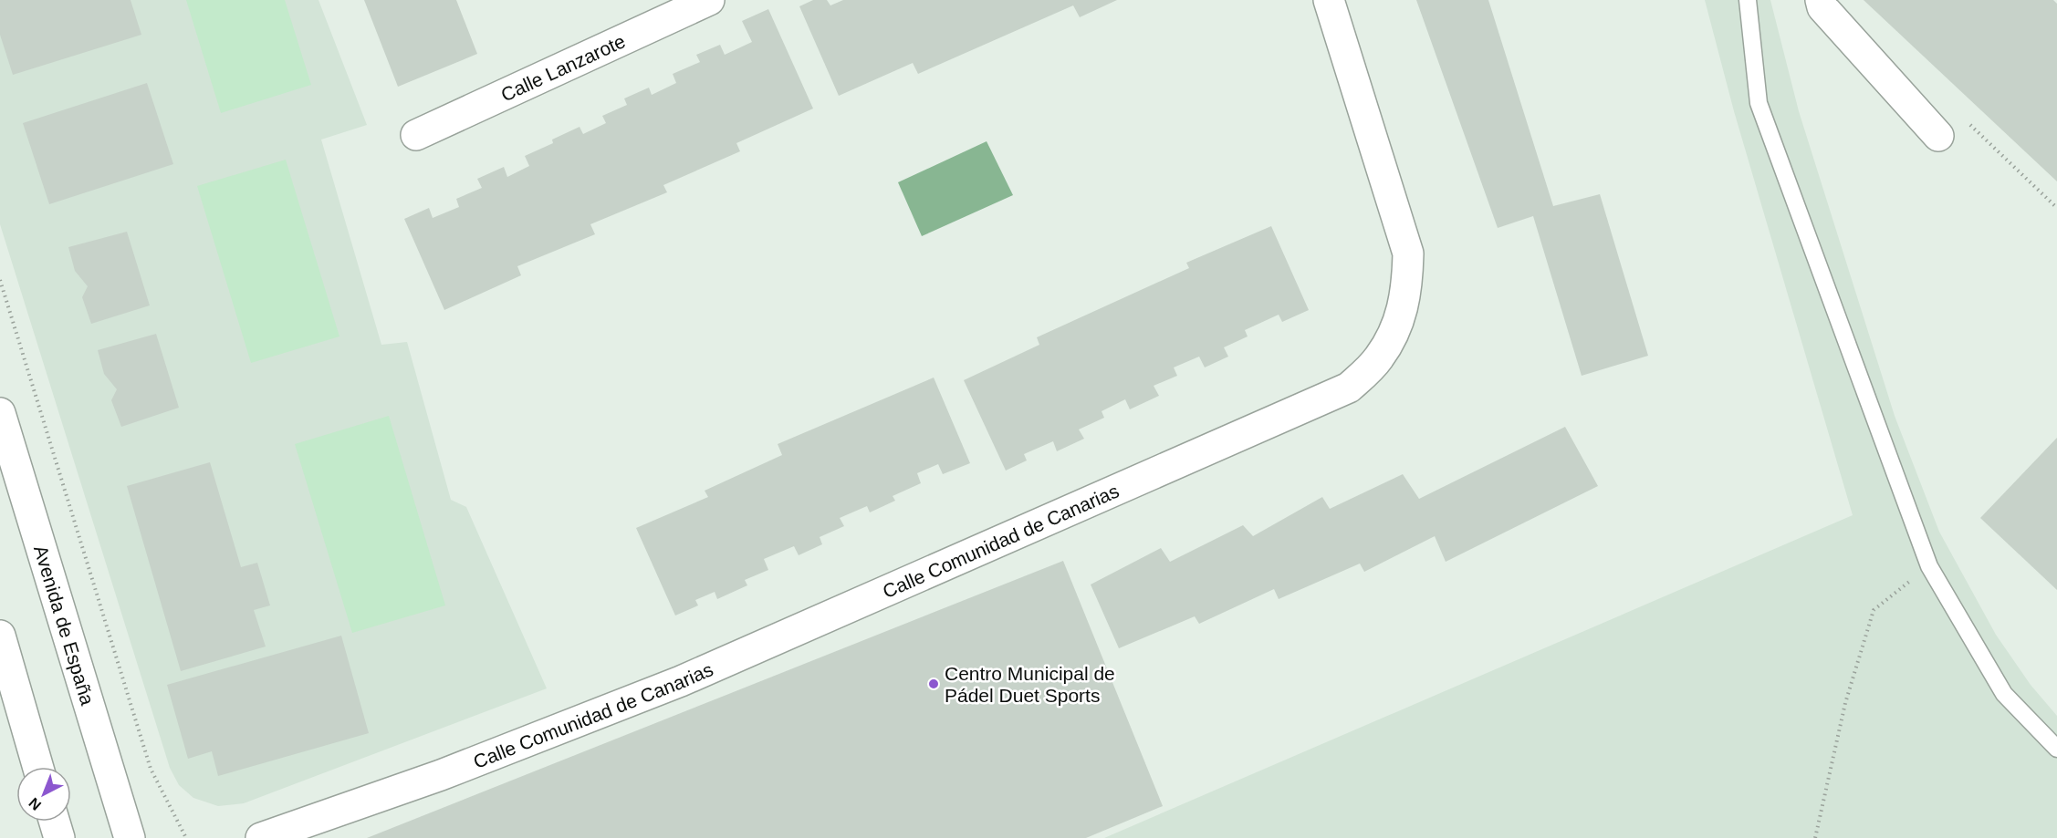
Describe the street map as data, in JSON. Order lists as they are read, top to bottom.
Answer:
{
  "streets": {
    "street": ["Calle Lanzarote", "Calle Comunidad de Canarias", "Avenida de España"]
  },
  "places": ["Centro Municipal de Pádel Duet Sports"],
  "north": "bottom left"
}
